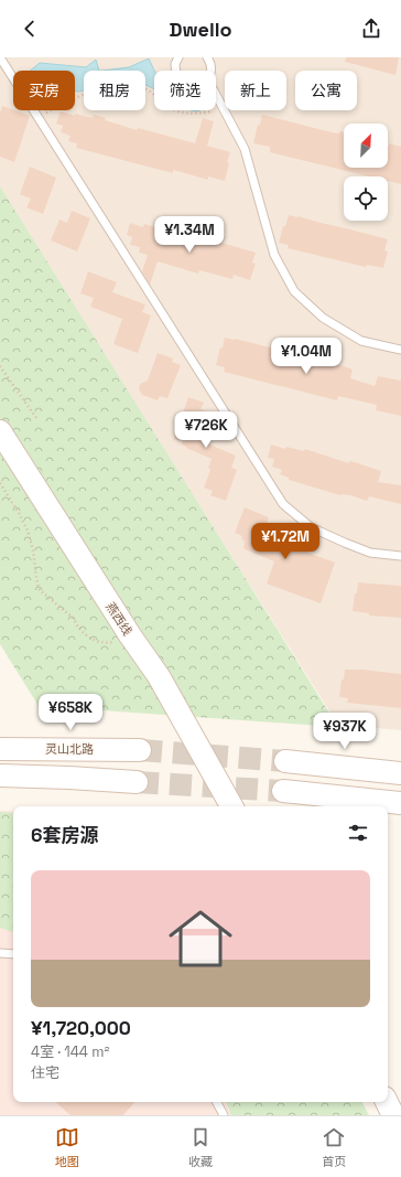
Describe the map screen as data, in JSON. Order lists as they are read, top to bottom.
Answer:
{
  "streets": {
    "street": ["燕西线", "灵山北路"]
  },
  "north": "top right",
  "page": {
    "header": "Dwello",
    "chip": [
      "买房",
      "租房",
      "筛选",
      "新上",
      "公寓"
    ],
    "price": [
      "¥1.34M",
      "¥1.04M",
      "¥726K",
      "¥1.72M",
      "¥658K",
      "¥937K"
    ],
    "heading": "6套房源",
    "list": [
      {
        "name": "¥1,720,000",
        "note": "4室 · 144 m² · 住宅"
      }
    ],
    "tabs": ["地图", "收藏", "首页"]
  }
}
